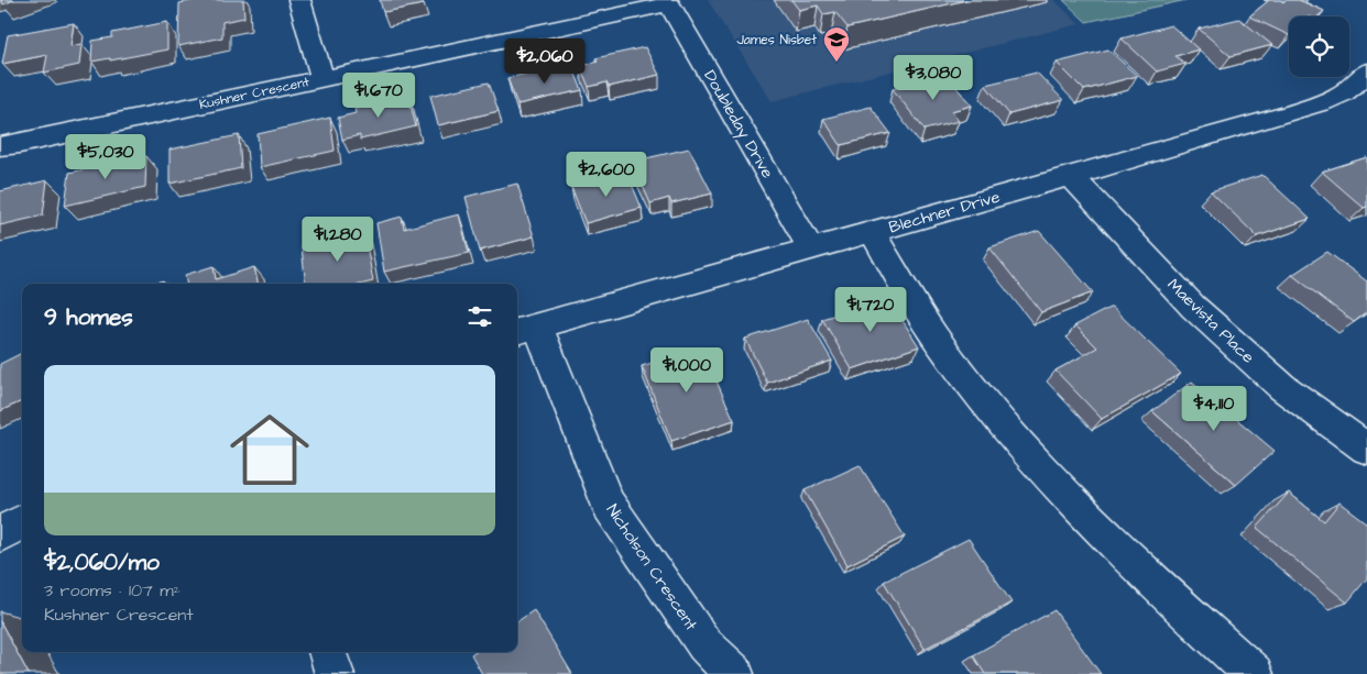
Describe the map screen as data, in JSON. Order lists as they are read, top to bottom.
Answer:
{
  "streets": {
    "street": [
      "Kushner Crescent",
      "Doubleday Drive",
      "Blechner Drive",
      "Maevista Place",
      "Nicholson Crescent"
    ]
  },
  "crossings": [
    ["Kushner Crescent", "Doubleday Drive"],
    ["Doubleday Drive", "Blechner Drive"],
    ["Blechner Drive", "Maevista Place"],
    ["Blechner Drive", "Nicholson Crescent"]
  ],
  "places": {
    "school or university": ["James Nisbet"]
  },
  "page": {
    "price": [
      "$2,060",
      "$3,080",
      "$1,670",
      "$5,030",
      "$2,600",
      "$1,280",
      "$1,720",
      "$1,000",
      "$4,110"
    ],
    "heading": "9 homes",
    "list": [
      {
        "name": "$2,060/mo",
        "note": "3 rooms · 107 m² · Kushner Crescent"
      }
    ]
  }
}
